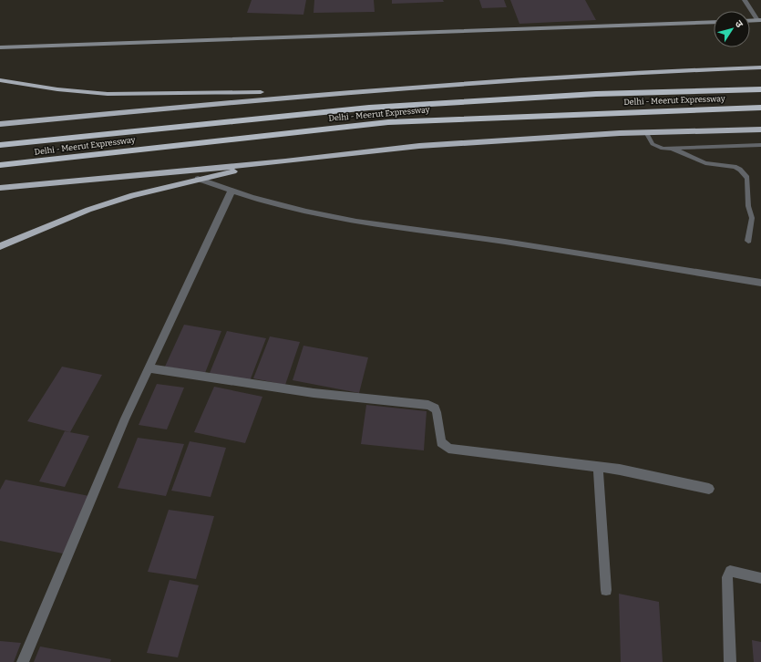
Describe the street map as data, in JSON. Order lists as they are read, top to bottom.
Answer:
{
  "streets": {
    "highway": ["Delhi - Meerut Expressway"]
  },
  "north": "top right"
}
